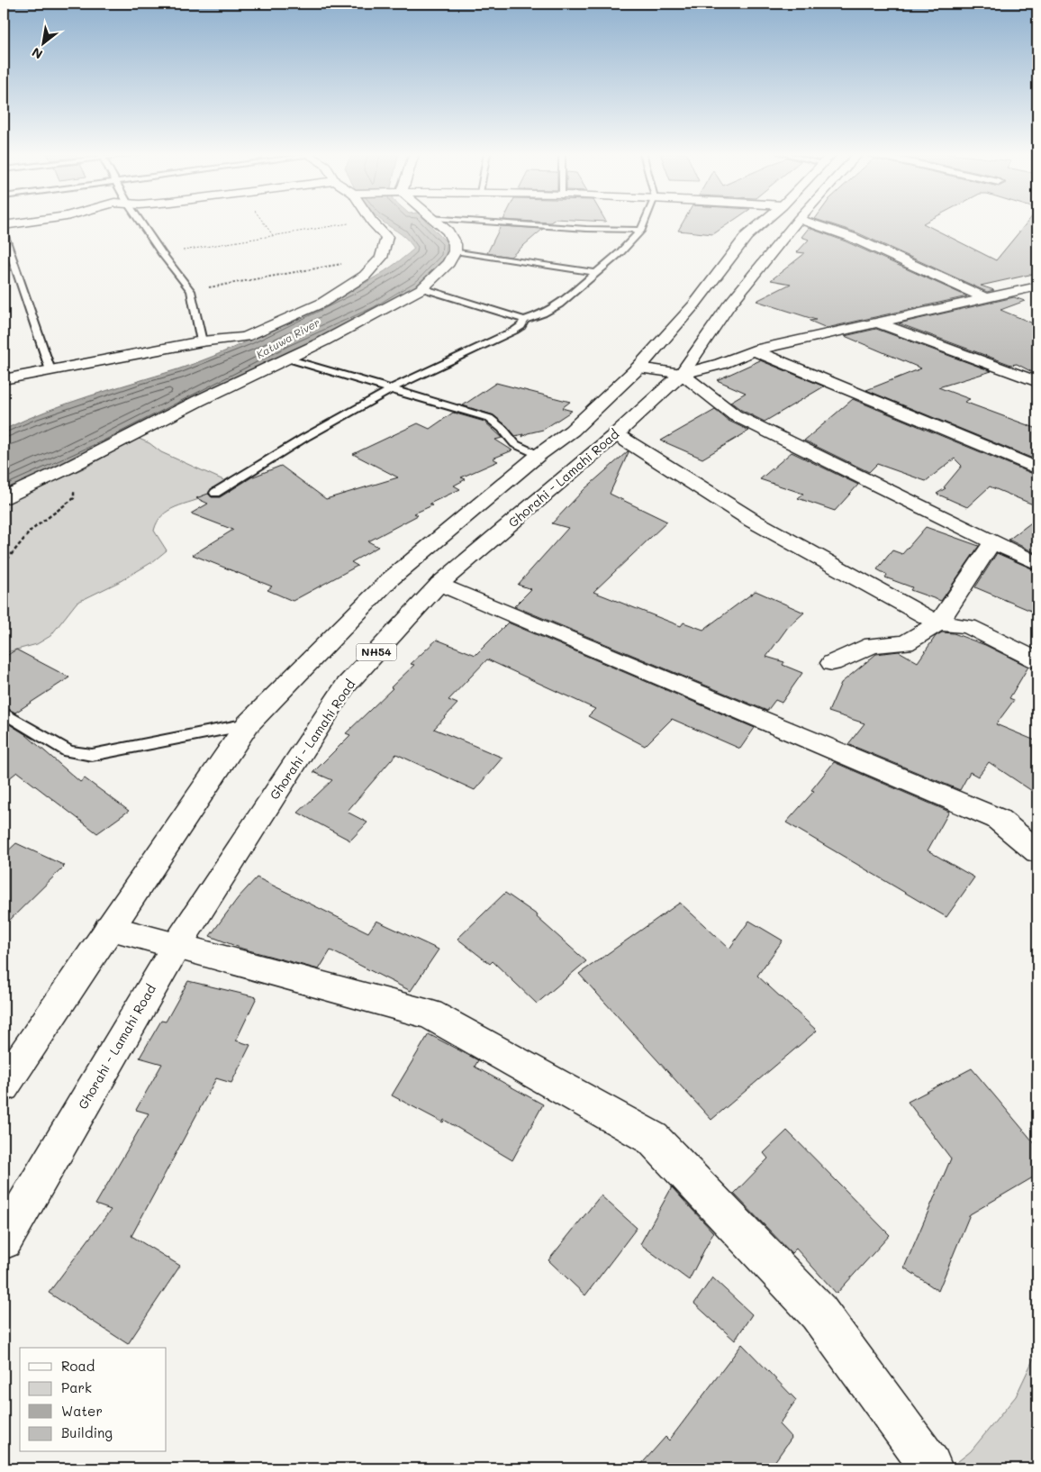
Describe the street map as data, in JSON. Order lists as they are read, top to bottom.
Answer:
{
  "streets": {
    "street": ["Ghorahi - Lamahi Road", "NH54"]
  },
  "water": ["Katuwa River"],
  "legend": [
    "Road",
    "Park",
    "Water",
    "Building"
  ],
  "north": "bottom left"
}
